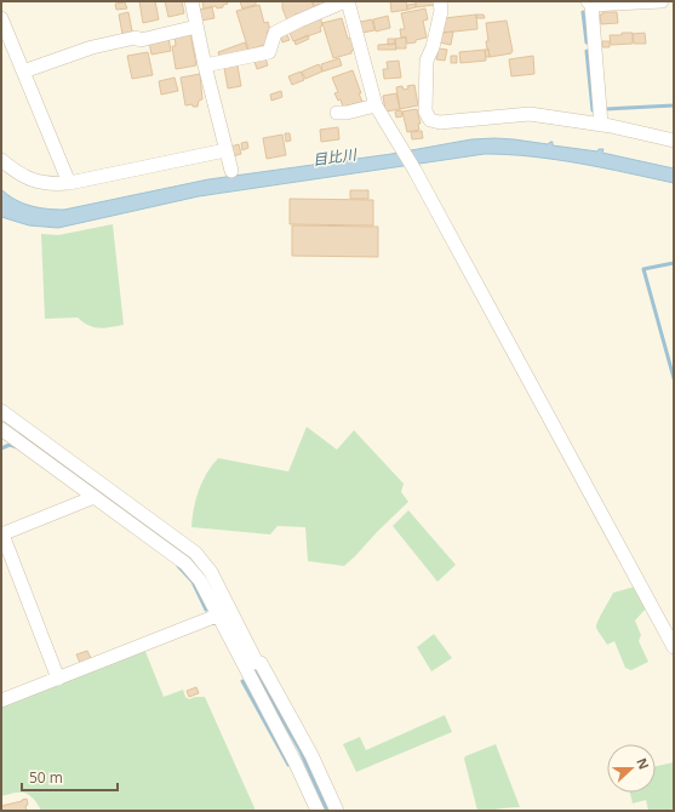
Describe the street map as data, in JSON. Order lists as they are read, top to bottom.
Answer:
{
  "water": ["目比川"],
  "scale_bar": "50 m",
  "north": "right"
}
